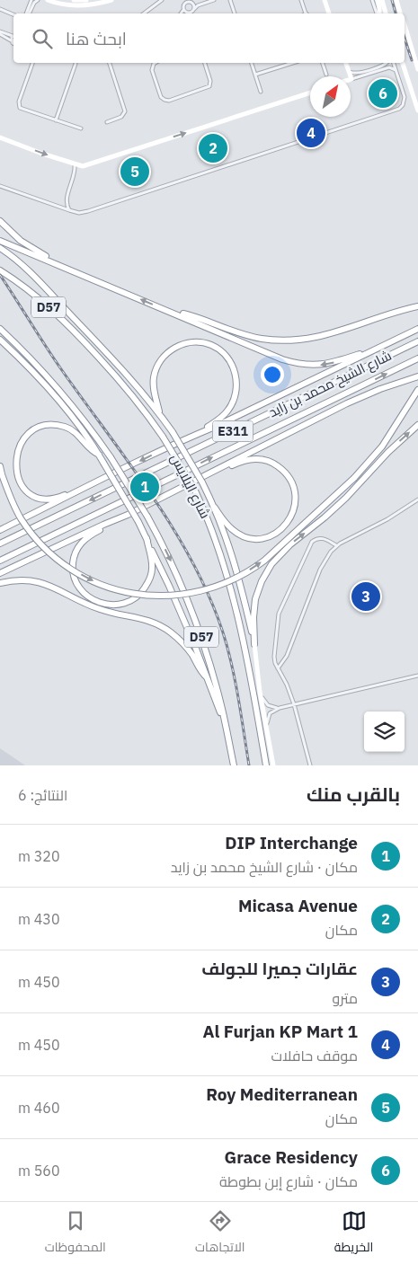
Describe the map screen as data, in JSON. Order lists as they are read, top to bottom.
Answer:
{
  "streets": {
    "highway": [
      "D57",
      "شارع الشيخ محمد بن زايد",
      "E311",
      "شارع اليلايس"
    ]
  },
  "north": "top right",
  "page": {
    "search": "ابحث هنا",
    "pins": [
      "6",
      "4",
      "2",
      "5",
      "1",
      "3"
    ],
    "heading": ["بالقرب منك", "النتائج: 6"],
    "list": [
      {
        "mark": "1",
        "name": "DIP Interchange",
        "note": "مكان · شارع الشيخ محمد بن زايد",
        "value": "320 m"
      },
      {
        "mark": "2",
        "name": "Micasa Avenue",
        "note": "مكان",
        "value": "430 m"
      },
      {
        "mark": "3",
        "name": "عقارات جميرا للجولف",
        "note": "مترو",
        "value": "450 m"
      },
      {
        "mark": "4",
        "name": "Al Furjan KP Mart 1",
        "note": "موقف حافلات",
        "value": "450 m"
      },
      {
        "mark": "5",
        "name": "Roy Mediterranean",
        "note": "مكان",
        "value": "460 m"
      },
      {
        "mark": "6",
        "name": "Grace Residency",
        "note": "مكان · شارع إبن بطوطة",
        "value": "560 m"
      }
    ],
    "nav": ["الخريطة", "الاتجاهات", "المحفوظات"]
  }
}
